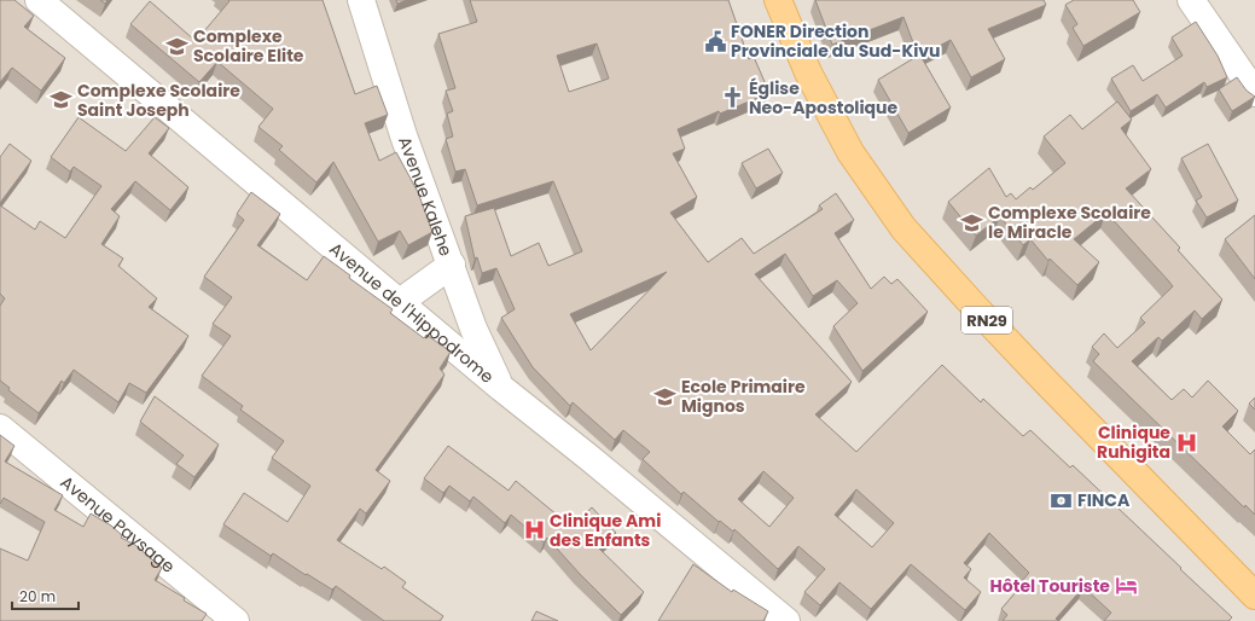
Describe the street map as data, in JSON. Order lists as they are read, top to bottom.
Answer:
{
  "streets": {
    "main road": ["RN29"],
    "street": ["Avenue Kalehe", "Avenue de l'Hippodrome", "Avenue Paysage"]
  },
  "crossings": [
    ["Avenue Kalehe", "Avenue de l'Hippodrome"]
  ],
  "places": {
    "public building": ["FONER Direction Provinciale du Sud-Kivu"],
    "school or university": [
      "Complexe Scolaire Elite",
      "Complexe Scolaire Saint Joseph",
      "Complexe Scolaire le Miracle",
      "Ecole Primaire Mignos"
    ],
    "church": ["Église Neo-Apostolique"],
    "hospital": ["Clinique Ruhigita", "Clinique Ami des Enfants"],
    "bank": ["FINCA"],
    "hotel": ["Hôtel Touriste"]
  },
  "scale_bar": "20 m"
}
